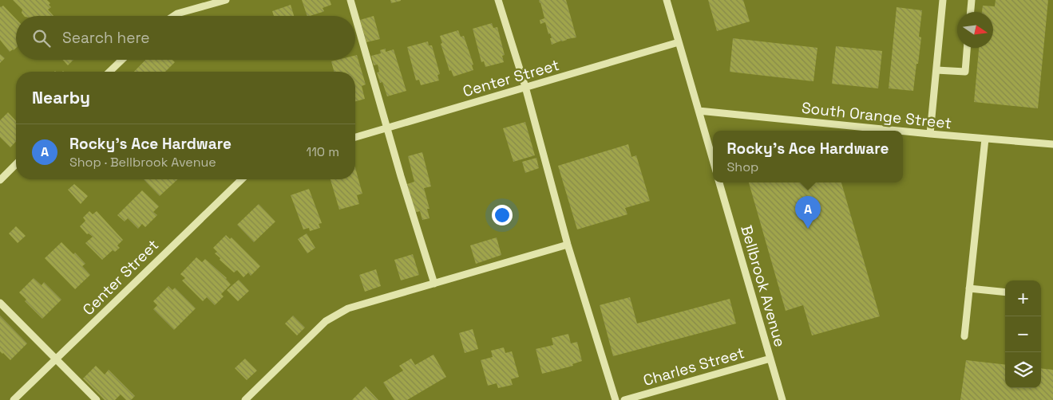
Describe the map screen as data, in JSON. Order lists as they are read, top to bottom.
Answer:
{
  "streets": {
    "street": [
      "Center Street",
      "South Orange Street",
      "Bellbrook Avenue",
      "Charles Street"
    ]
  },
  "crossings": [
    ["Bellbrook Avenue", "Charles Street"]
  ],
  "north": "right",
  "page": {
    "search": "Search here",
    "heading": "Nearby",
    "list": [
      {
        "mark": "A",
        "name": "Rocky's Ace Hardware",
        "note": "Shop · Bellbrook Avenue",
        "value": "110 m"
      }
    ],
    "popup": ["Rocky's Ace Hardware", "Shop"],
    "pins": "A",
    "map_buttons": ["+", "−"]
  }
}
